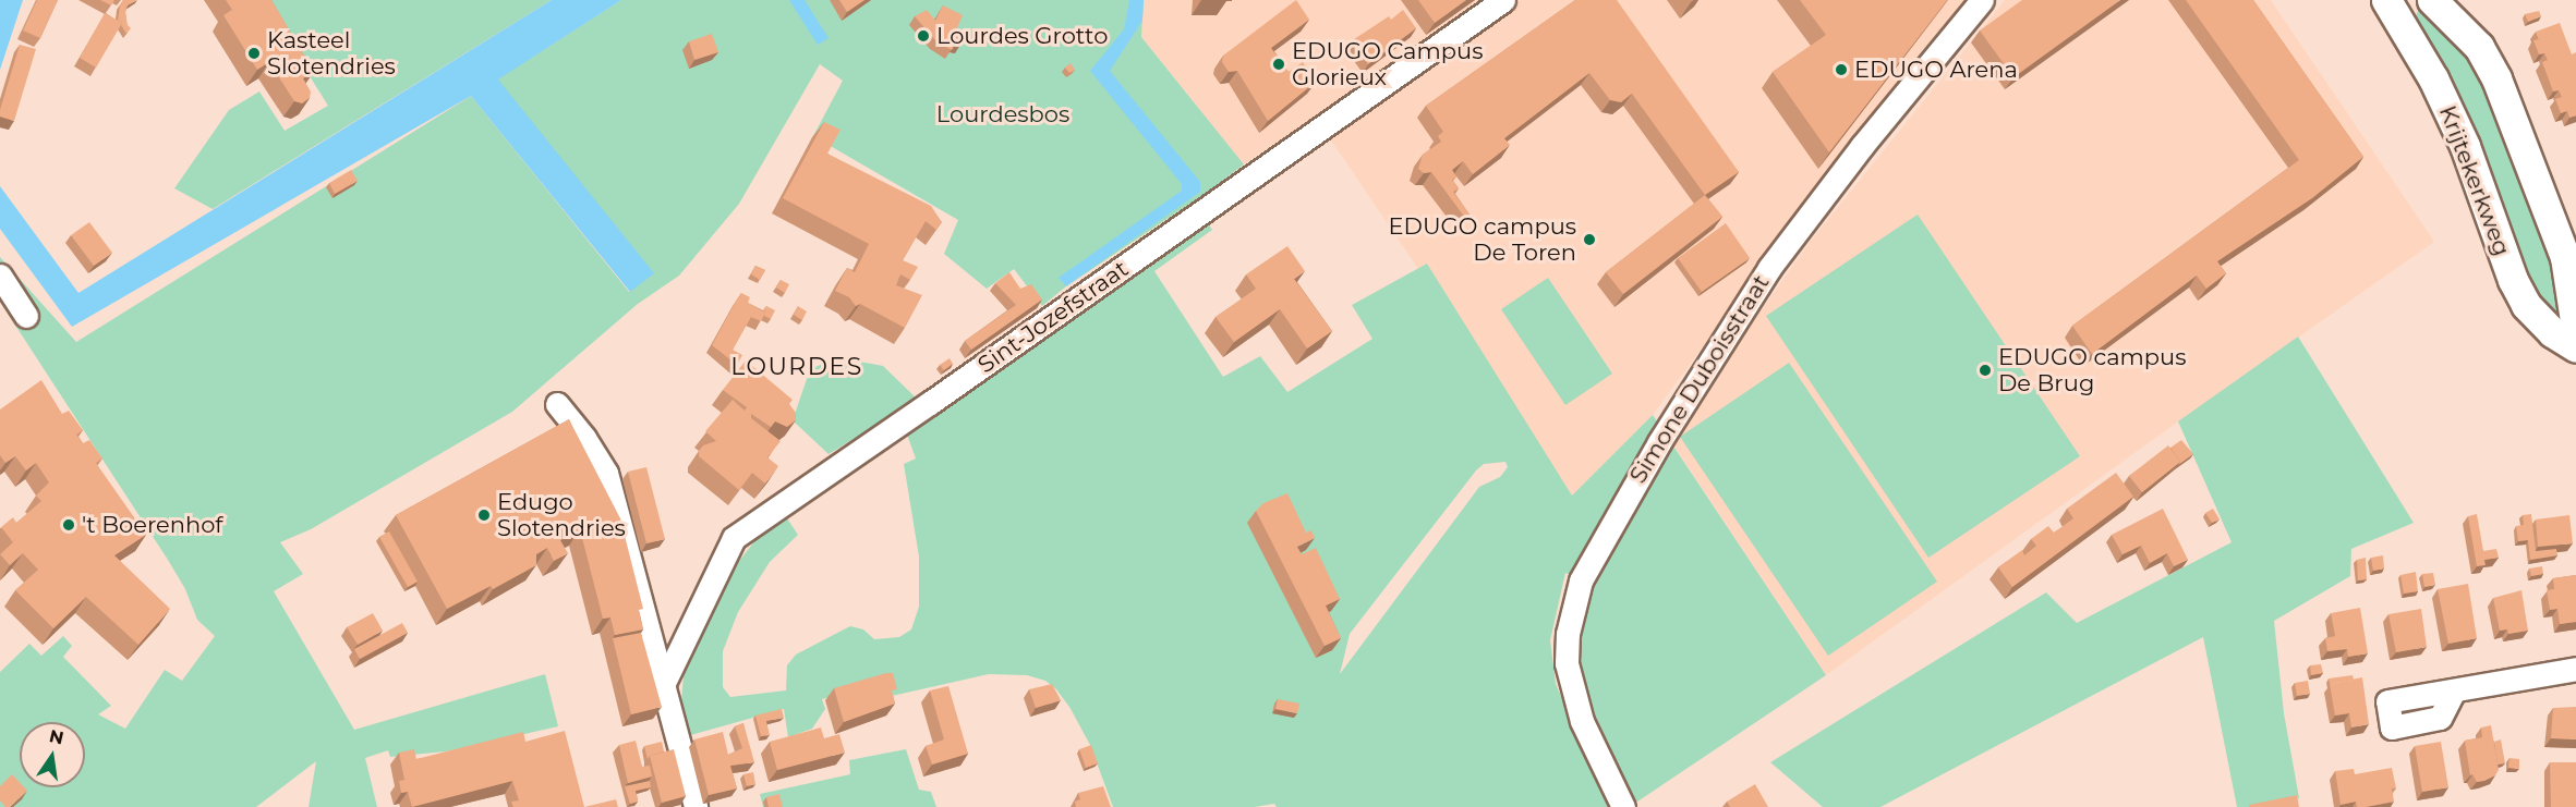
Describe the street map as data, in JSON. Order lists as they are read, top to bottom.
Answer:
{
  "streets": {
    "street": ["Krijtekerkweg", "Sint-Jozefstraat", "Simone Duboisstraat"]
  },
  "districts": ["LOURDES"],
  "parks": ["Lourdesbos"],
  "places": [
    "Lourdes Grotto",
    "Kasteel Slotendries",
    "EDUGO Campus Glorieux",
    "EDUGO Arena",
    "EDUGO campus De Toren",
    "EDUGO campus De Brug",
    "Edugo Slotendries",
    "'t Boerenhof"
  ],
  "north": "top"
}
